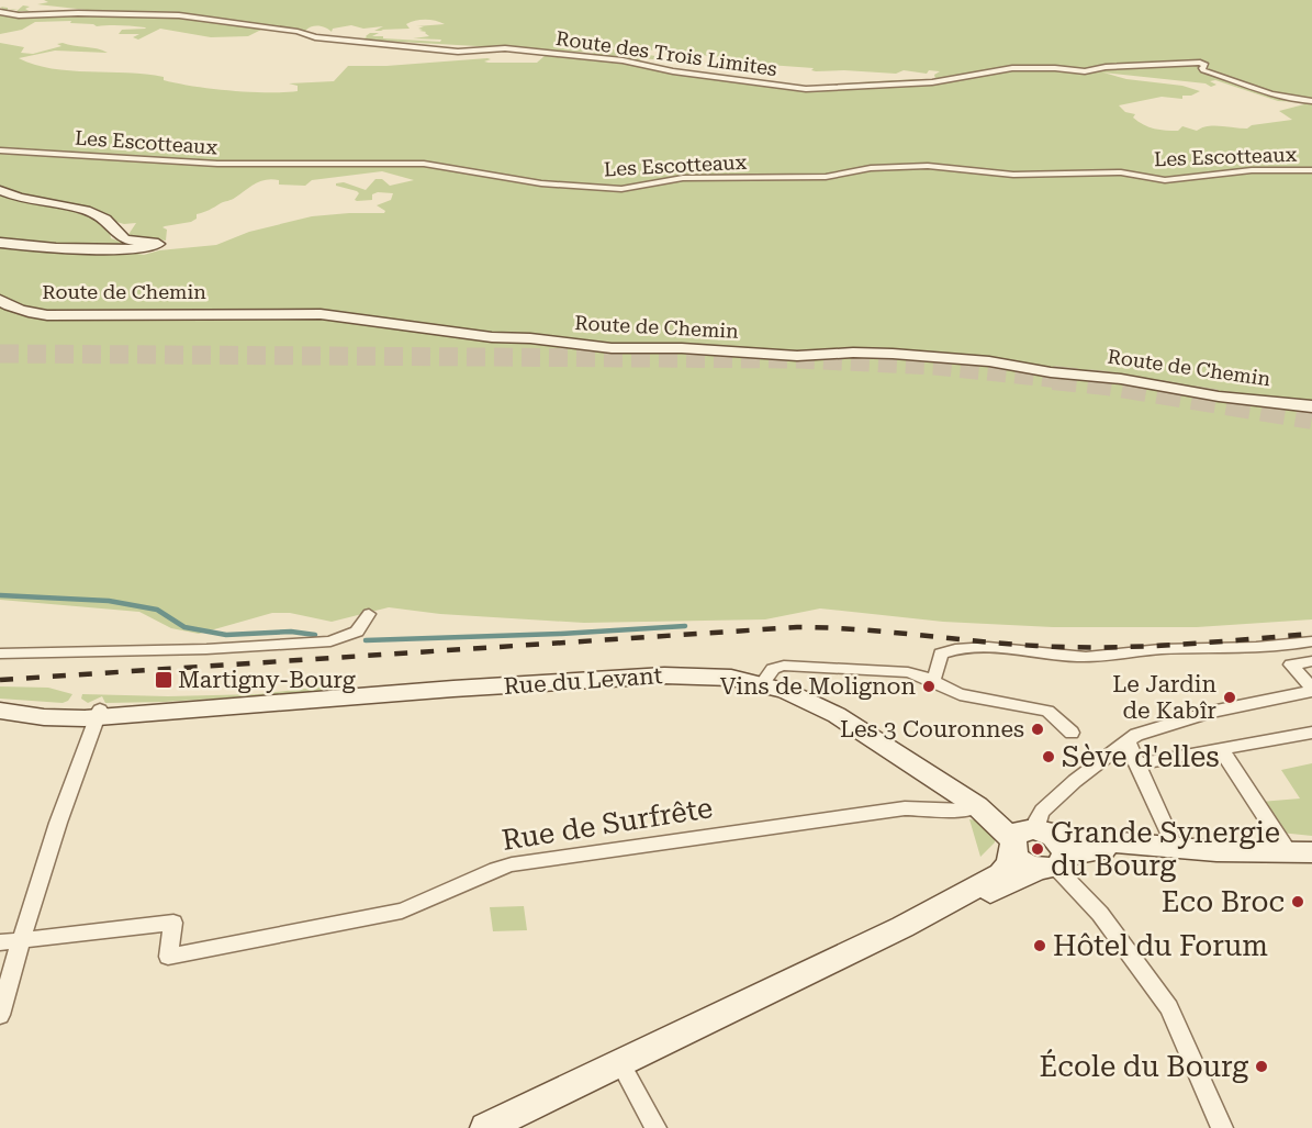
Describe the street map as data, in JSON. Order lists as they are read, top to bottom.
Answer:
{
  "streets": {
    "street": [
      "Route des Trois Limites",
      "Les Escotteaux",
      "Route de Chemin",
      "Rue du Levant",
      "Rue de Surfrête"
    ]
  },
  "crossings": [
    ["Rue du Levant", "Rue de Surfrête"]
  ],
  "places": {
    "transit": ["Martigny-Bourg"],
    "other": [
      "Vins de Molignon",
      "Le Jardin de Kabîr",
      "Les 3 Couronnes",
      "Sève d'elles",
      "Grande Synergie du Bourg",
      "Eco Broc",
      "Hôtel du Forum",
      "École du Bourg"
    ]
  }
}
